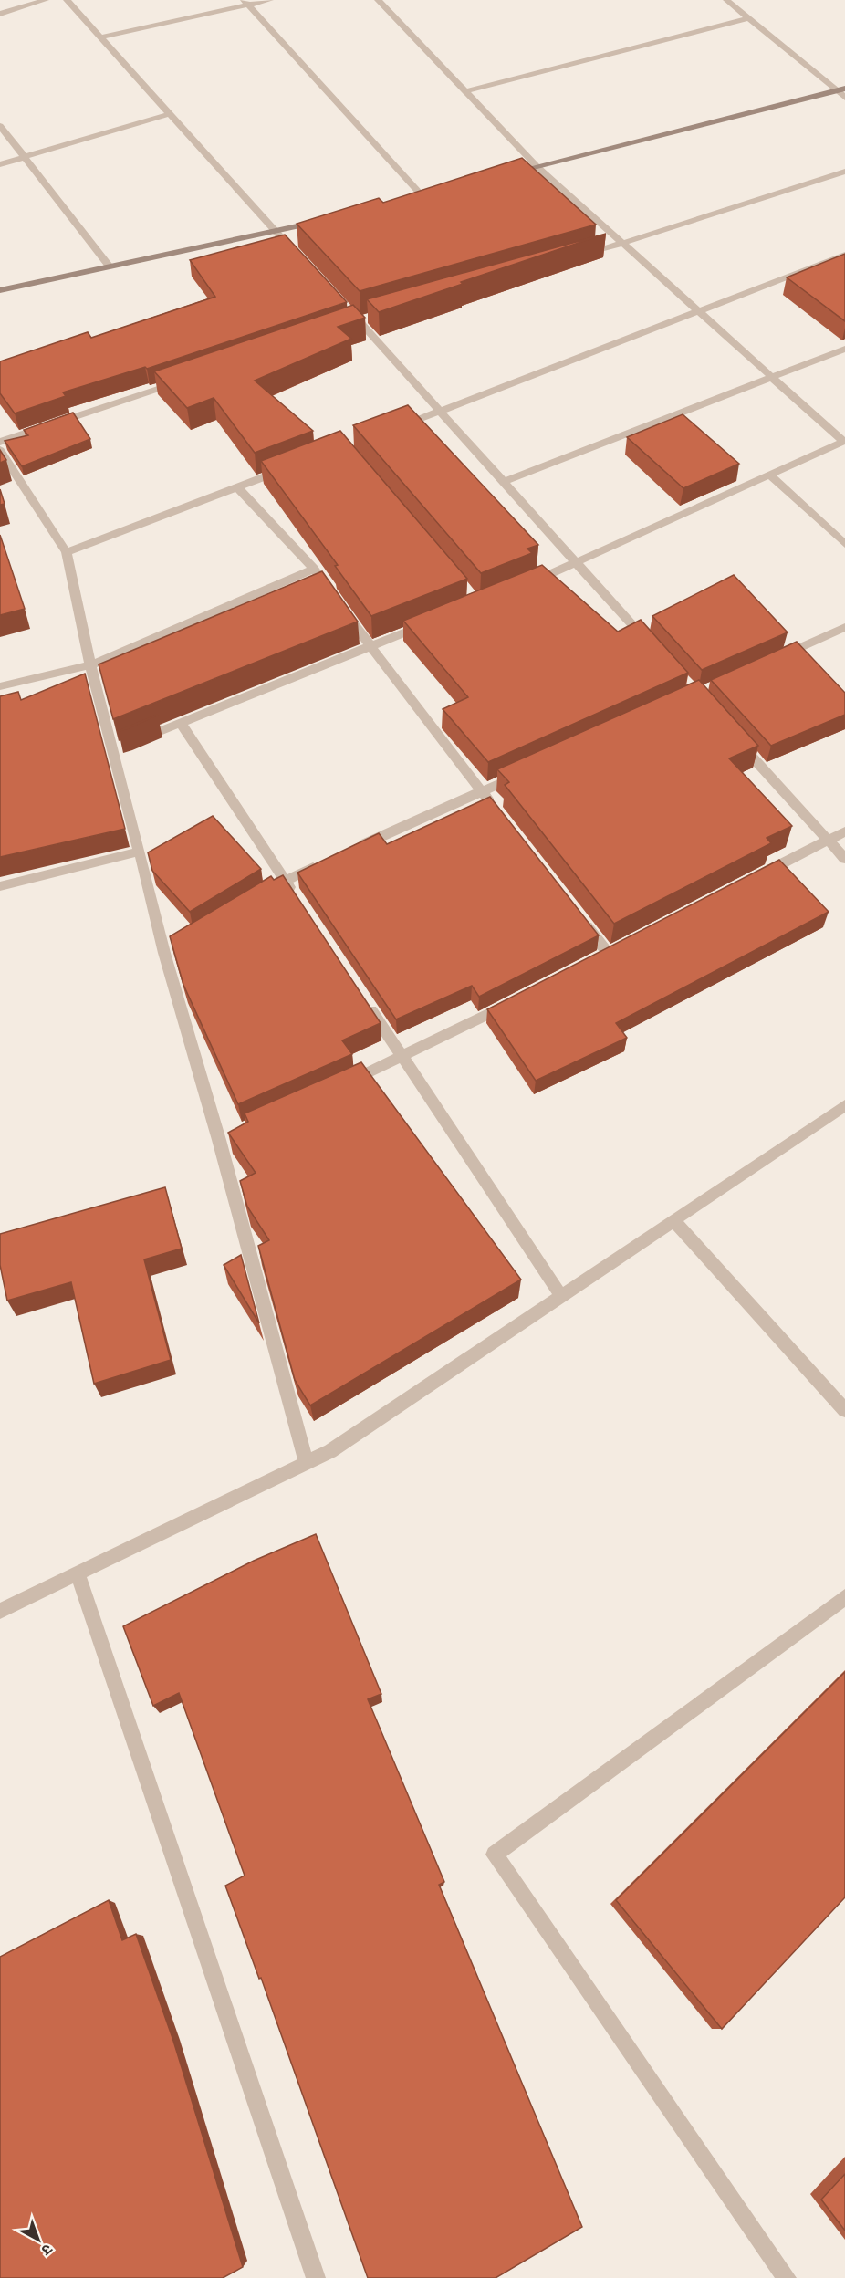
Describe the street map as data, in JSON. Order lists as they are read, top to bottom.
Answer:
{
  "north": "bottom right"
}
